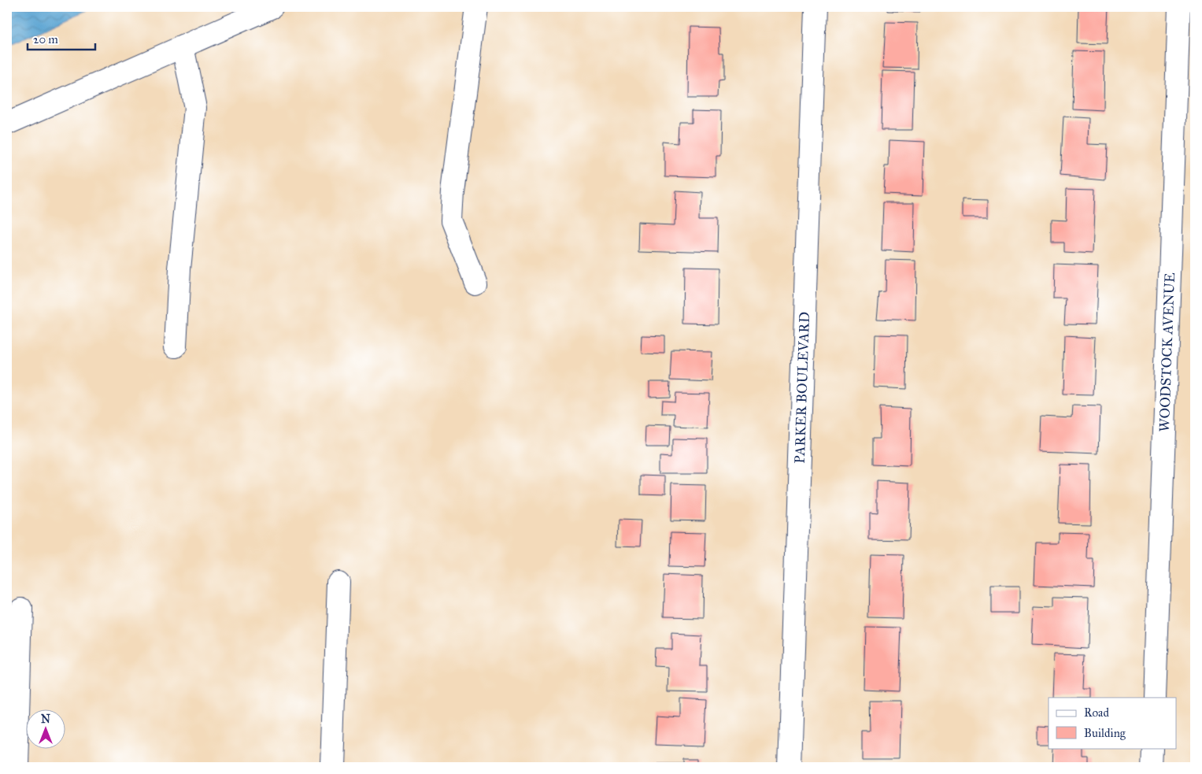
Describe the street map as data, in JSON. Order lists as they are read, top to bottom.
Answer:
{
  "streets": {
    "street": ["WOODSTOCK AVENUE", "PARKER BOULEVARD"]
  },
  "legend": ["Road", "Building"],
  "scale_bar": "20 m",
  "north": "top"
}
